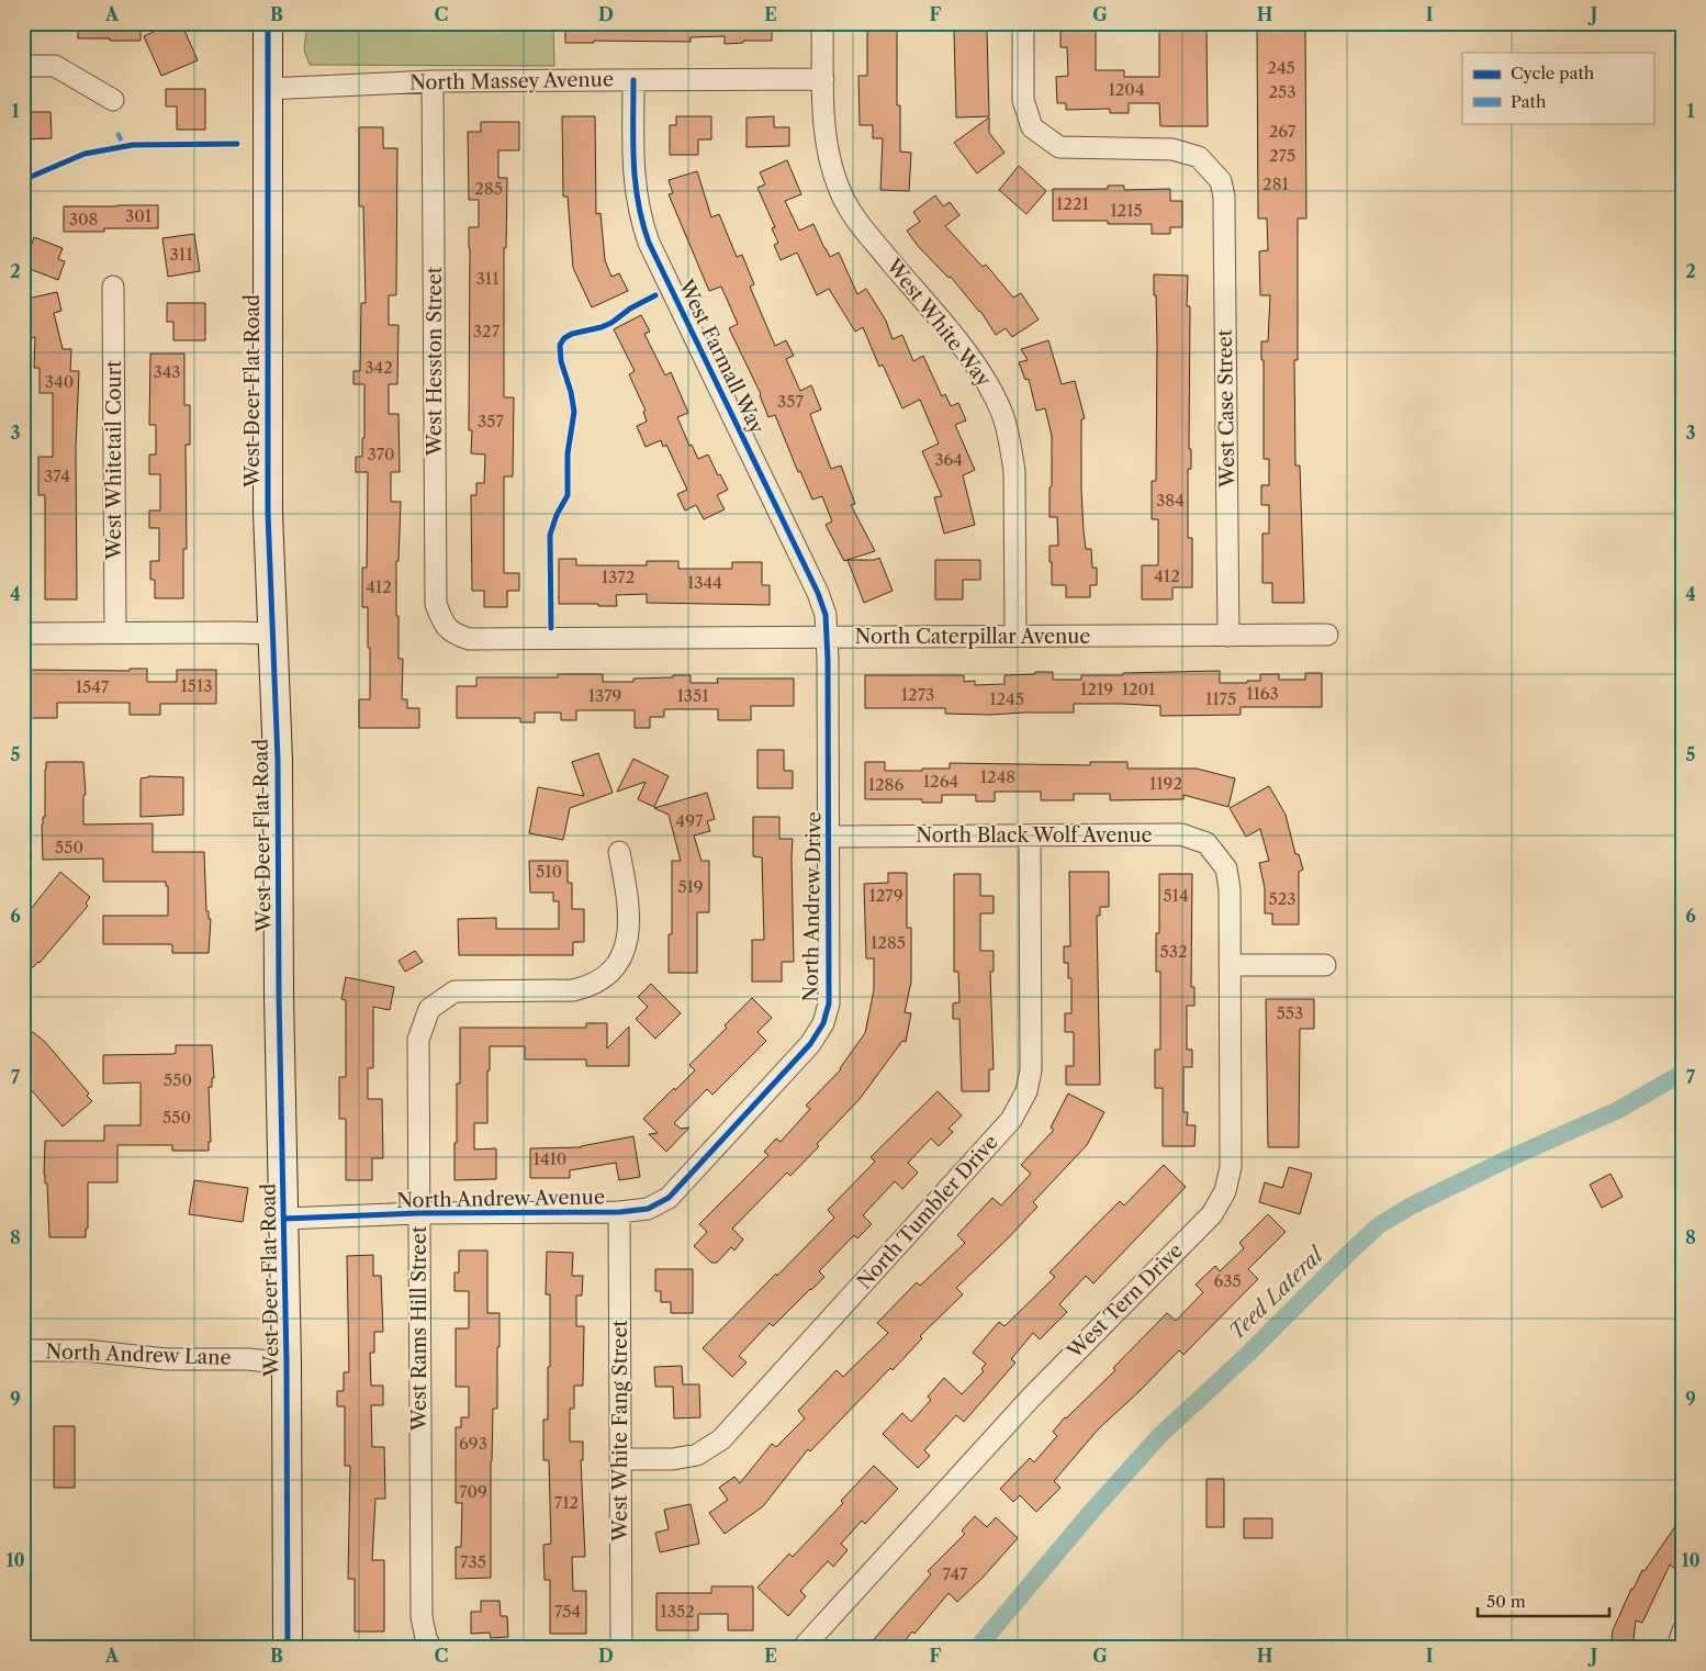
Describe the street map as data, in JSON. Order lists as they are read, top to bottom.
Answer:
{
  "streets": {
    "main road": ["West Deer Flat Road"],
    "street": [
      "North Massey Avenue",
      "West White Way",
      "West Farmall Way",
      "West Hesston Street",
      "West Case Street",
      "West Whitetail Court",
      "North Caterpillar Avenue",
      "North Black Wolf Avenue",
      "North Andrew Drive",
      "North Andrew Avenue",
      "North Tumbler Drive",
      "West Tern Drive",
      "West Rams Hill Street",
      "North Andrew Lane",
      "West White Fang Street"
    ]
  },
  "crossings": [
    ["North Massey Avenue", "West White Way"],
    ["North Massey Avenue", "West Farmall Way"],
    ["North Massey Avenue", "West Hesston Street"],
    ["North Massey Avenue", "West Deer Flat Road"],
    ["West White Way", "North Caterpillar Avenue"],
    ["West Farmall Way", "North Caterpillar Avenue"],
    ["West Farmall Way", "North Andrew Drive"],
    ["West Hesston Street", "North Caterpillar Avenue"],
    ["West Deer Flat Road", "North Andrew Avenue"],
    ["West Deer Flat Road", "North Andrew Lane"],
    ["West Case Street", "North Caterpillar Avenue"],
    ["North Caterpillar Avenue", "North Andrew Drive"],
    ["North Black Wolf Avenue", "North Andrew Drive"],
    ["North Black Wolf Avenue", "North Tumbler Drive"],
    ["North Black Wolf Avenue", "West Tern Drive"],
    ["North Andrew Drive", "North Andrew Avenue"],
    ["North Andrew Drive", "West White Fang Street"],
    ["North Andrew Avenue", "West Rams Hill Street"],
    ["North Andrew Avenue", "West White Fang Street"],
    ["North Tumbler Drive", "West White Fang Street"]
  ],
  "water": ["Teed Lateral"],
  "house_numbers": [
    "245",
    "1204",
    "253",
    "267",
    "275",
    "281",
    "285",
    "1221",
    "1215",
    "301",
    "308",
    "311",
    "311",
    "327",
    "342",
    "343",
    "340",
    "357",
    "357",
    "370",
    "364",
    "374",
    "384",
    "412",
    "1372",
    "1344",
    "412",
    "1513",
    "1547",
    "1219",
    "1201",
    "1163",
    "1273",
    "1379",
    "1351",
    "1245",
    "1175",
    "1248",
    "1264",
    "1192",
    "1286",
    "497",
    "550",
    "510",
    "519",
    "1279",
    "514",
    "523",
    "1285",
    "532",
    "553",
    "550",
    "550",
    "1410",
    "635",
    "693",
    "709",
    "712",
    "735",
    "747",
    "754",
    "1352"
  ],
  "legend": ["Cycle path", "Path"],
  "scale_bar": "50 m",
  "grid": {
    "columns": [
      "A",
      "B",
      "C",
      "D",
      "E",
      "F",
      "G",
      "H",
      "I",
      "J"
    ],
    "rows": [
      "1",
      "2",
      "3",
      "4",
      "5",
      "6",
      "7",
      "8",
      "9",
      "10"
    ]
  }
}
